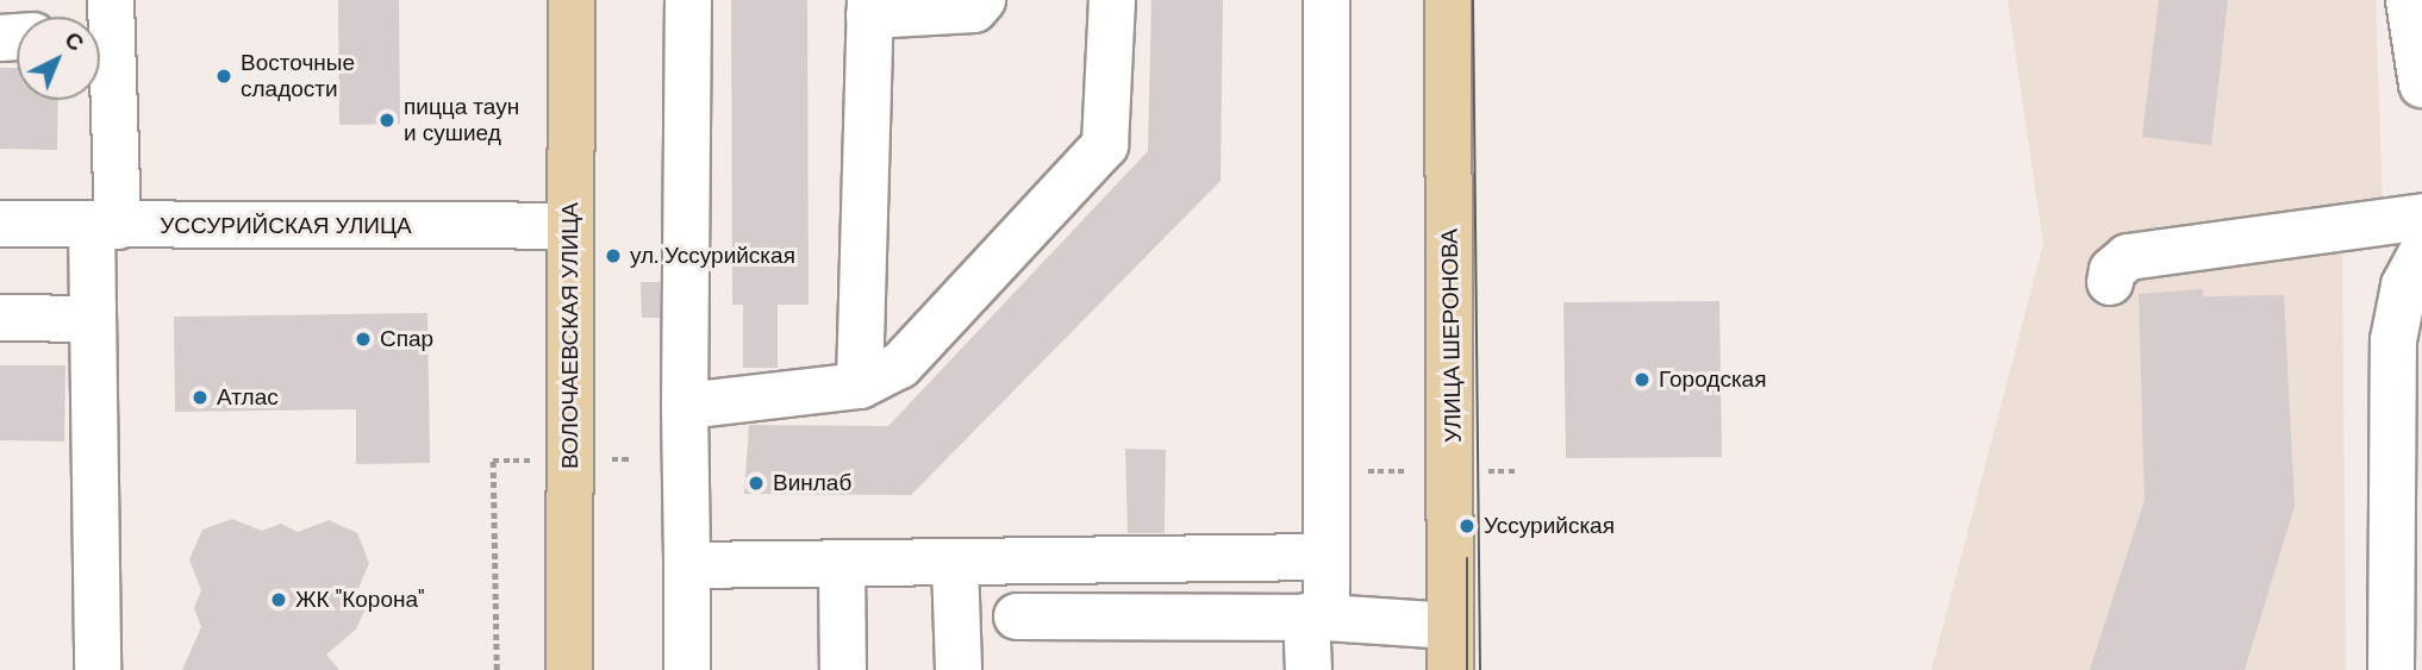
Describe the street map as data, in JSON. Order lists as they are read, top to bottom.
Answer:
{
  "streets": {
    "main road": ["ВОЛОЧАЕВСКАЯ УЛИЦА", "УЛИЦА ШЕРОНОВА"],
    "street": ["УССУРИЙСКАЯ УЛИЦА"]
  },
  "crossings": [
    ["УССУРИЙСКАЯ УЛИЦА", "ВОЛОЧАЕВСКАЯ УЛИЦА"]
  ],
  "places": [
    "Восточные сладости",
    "пицца таун и сушиед",
    "ул. Уссурийская",
    "Спар",
    "Городская",
    "Атлас",
    "Винлаб",
    "Уссурийская",
    "ЖК \"Корона\""
  ],
  "north": "top right"
}
